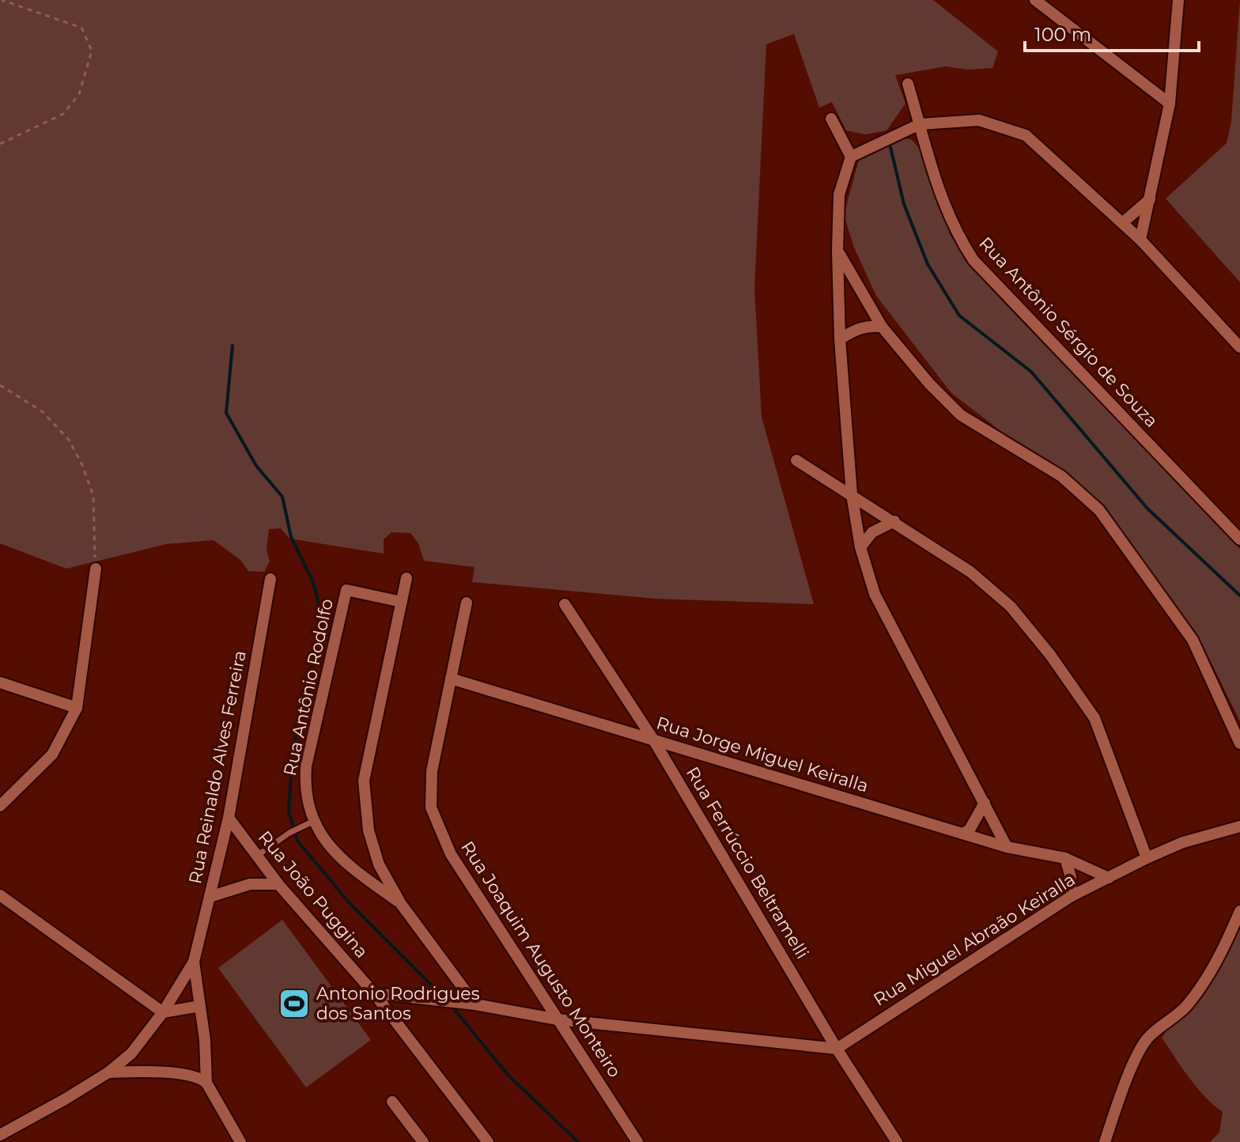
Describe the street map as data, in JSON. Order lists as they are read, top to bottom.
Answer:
{
  "streets": {
    "street": [
      "Rua Antônio Sérgio de Souza",
      "Rua Antônio Rodolfo",
      "Rua Jorge Miguel Keiralla",
      "Rua Reinaldo Alves Ferreira",
      "Rua Ferrúccio Beltramelli",
      "Rua João Puggina",
      "Rua Miguel Abraão Keiralla",
      "Rua Joaquim Augusto Monteiro"
    ]
  },
  "crossings": [
    ["Rua Jorge Miguel Keiralla", "Rua Ferrúccio Beltramelli"],
    ["Rua Jorge Miguel Keiralla", "Rua Miguel Abraão Keiralla"],
    ["Rua Jorge Miguel Keiralla", "Rua Joaquim Augusto Monteiro"],
    ["Rua Reinaldo Alves Ferreira", "Rua João Puggina"],
    ["Rua Ferrúccio Beltramelli", "Rua Miguel Abraão Keiralla"]
  ],
  "places": {
    "sports": ["Antonio Rodrigues dos Santos"]
  },
  "scale_bar": "100 m"
}
